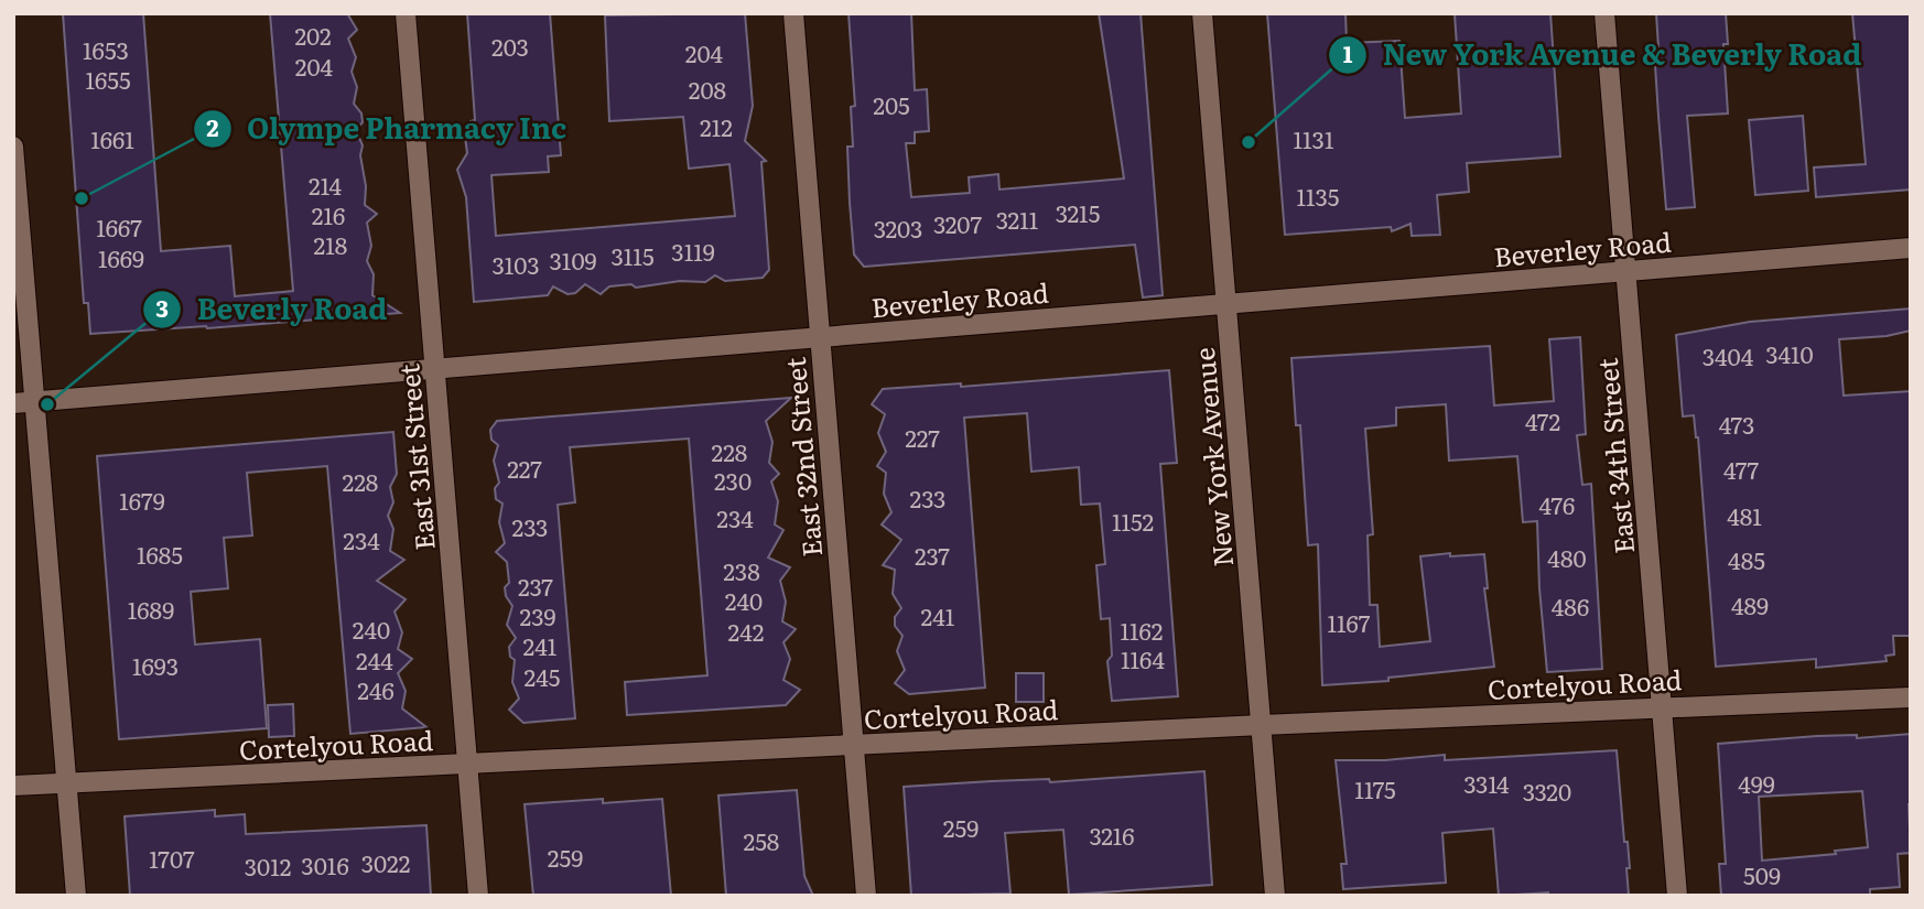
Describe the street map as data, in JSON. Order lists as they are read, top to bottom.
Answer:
{
  "streets": {
    "street": [
      "Beverley Road",
      "East 34th Street",
      "East 31st Street",
      "East 32nd Street",
      "New York Avenue",
      "Cortelyou Road"
    ]
  },
  "crossings": [
    ["Beverley Road", "East 34th Street"],
    ["Beverley Road", "East 31st Street"],
    ["Beverley Road", "East 32nd Street"],
    ["Beverley Road", "New York Avenue"],
    ["East 34th Street", "Cortelyou Road"],
    ["East 31st Street", "Cortelyou Road"],
    ["East 32nd Street", "Cortelyou Road"],
    ["New York Avenue", "Cortelyou Road"]
  ],
  "places": ["New York Avenue & Beverly Road", "Olympe Pharmacy Inc", "Beverly Road"],
  "house_numbers": [
    "202",
    "203",
    "1653",
    "204",
    "204",
    "1655",
    "208",
    "205",
    "212",
    "1661",
    "1131",
    "214",
    "1135",
    "3215",
    "216",
    "3211",
    "3207",
    "1667",
    "3203",
    "218",
    "3119",
    "3115",
    "1669",
    "3109",
    "3103",
    "3410",
    "3404",
    "472",
    "473",
    "227",
    "228",
    "227",
    "477",
    "230",
    "228",
    "233",
    "1679",
    "476",
    "481",
    "234",
    "1152",
    "233",
    "234",
    "1685",
    "237",
    "480",
    "485",
    "238",
    "237",
    "240",
    "489",
    "486",
    "1689",
    "239",
    "241",
    "1167",
    "240",
    "1162",
    "242",
    "241",
    "1164",
    "244",
    "1693",
    "245",
    "246",
    "3314",
    "499",
    "1175",
    "3320",
    "259",
    "3216",
    "258",
    "259",
    "1707",
    "3022",
    "3016",
    "3012",
    "509"
  ]
}
